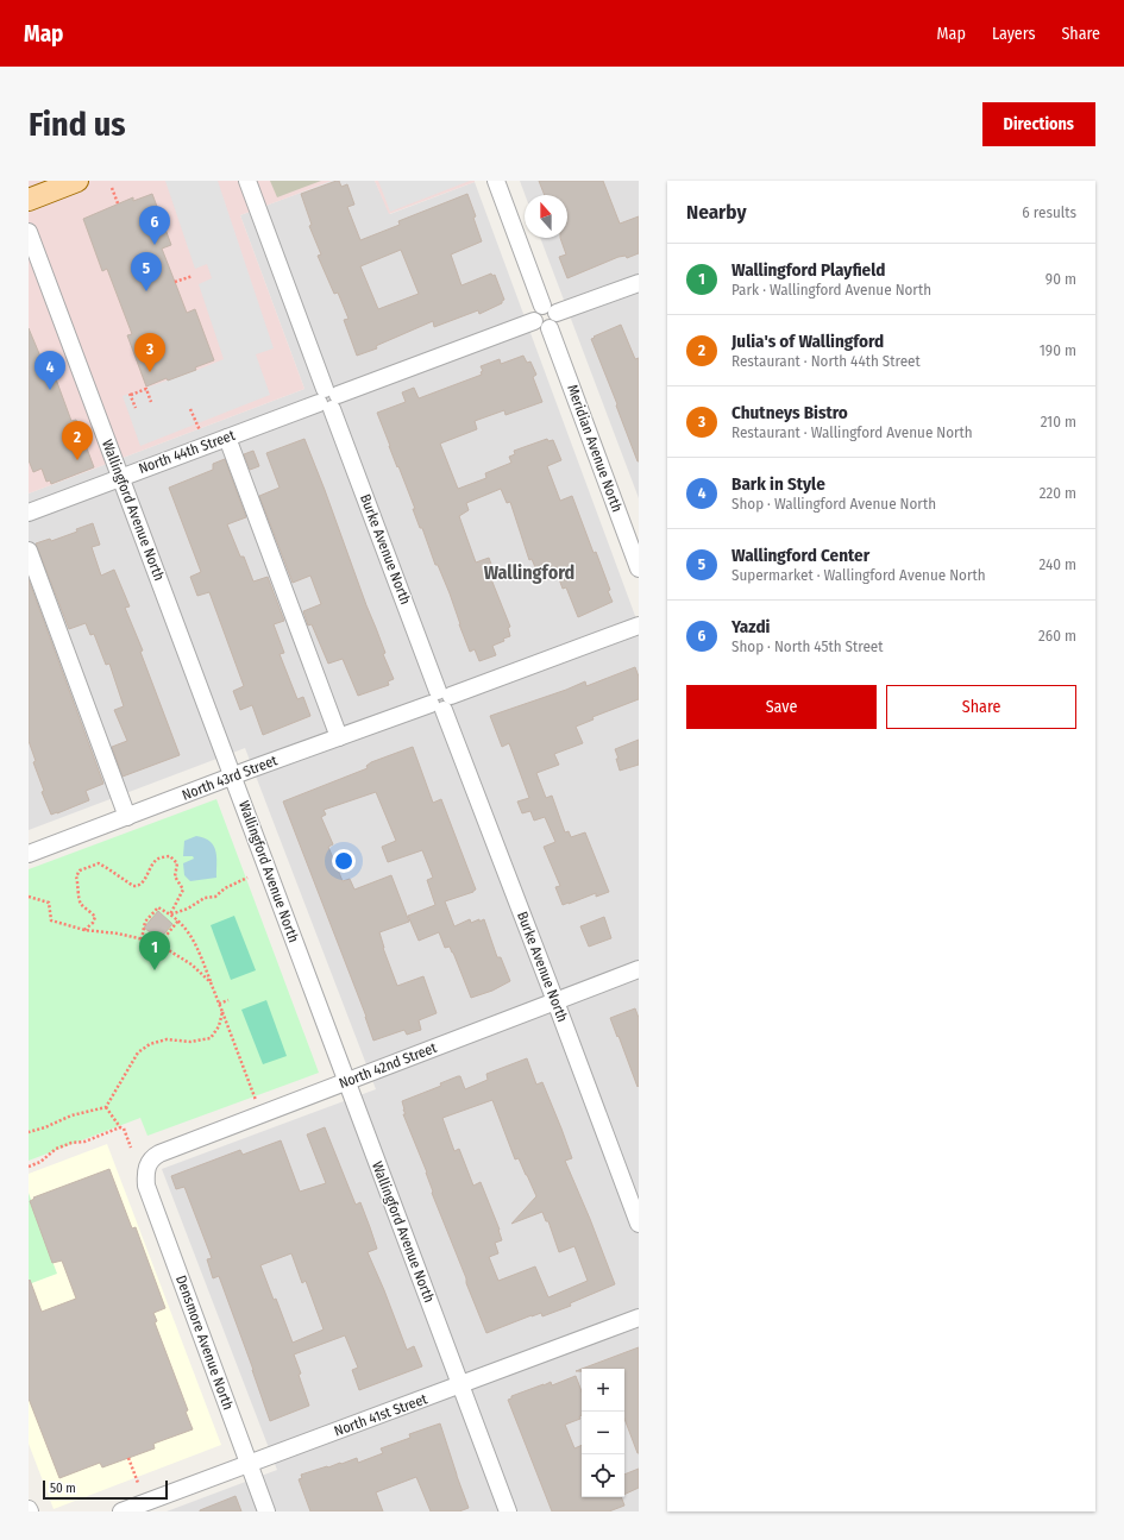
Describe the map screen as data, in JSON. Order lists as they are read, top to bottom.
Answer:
{
  "streets": {
    "street": [
      "Meridian Avenue North",
      "North 44th Street",
      "Wallingford Avenue North",
      "Burke Avenue North",
      "North 43rd Street",
      "North 42nd Street",
      "Densmore Avenue North",
      "North 41st Street"
    ]
  },
  "crossings": [
    ["Meridian Avenue North", "North 44th Street"],
    ["North 44th Street", "Wallingford Avenue North"],
    ["North 44th Street", "Burke Avenue North"],
    ["Wallingford Avenue North", "North 43rd Street"],
    ["Wallingford Avenue North", "North 42nd Street"],
    ["Wallingford Avenue North", "North 41st Street"],
    ["Burke Avenue North", "North 43rd Street"],
    ["Burke Avenue North", "North 42nd Street"],
    ["North 42nd Street", "Densmore Avenue North"],
    ["Densmore Avenue North", "North 41st Street"]
  ],
  "districts": ["Wallingford"],
  "scale_bar": "50 m",
  "north": "top",
  "page": {
    "header": "Map",
    "nav": ["Map", "Layers", "Share"],
    "buttons": [
      "Directions",
      ["Save", "Share"]
    ],
    "title": "Find us",
    "heading": ["Nearby", "6 results"],
    "pins": [
      "6",
      "5",
      "3",
      "4",
      "2",
      "1"
    ],
    "list": [
      {
        "mark": "1",
        "name": "Wallingford Playfield",
        "note": "Park · Wallingford Avenue North",
        "value": "90 m"
      },
      {
        "mark": "2",
        "name": "Julia's of Wallingford",
        "note": "Restaurant · North 44th Street",
        "value": "190 m"
      },
      {
        "mark": "3",
        "name": "Chutneys Bistro",
        "note": "Restaurant · Wallingford Avenue North",
        "value": "210 m"
      },
      {
        "mark": "4",
        "name": "Bark in Style",
        "note": "Shop · Wallingford Avenue North",
        "value": "220 m"
      },
      {
        "mark": "5",
        "name": "Wallingford Center",
        "note": "Supermarket · Wallingford Avenue North",
        "value": "240 m"
      },
      {
        "mark": "6",
        "name": "Yazdi",
        "note": "Shop · North 45th Street",
        "value": "260 m"
      }
    ],
    "map_buttons": ["+", "−"],
    "scale": "50 m"
  }
}
